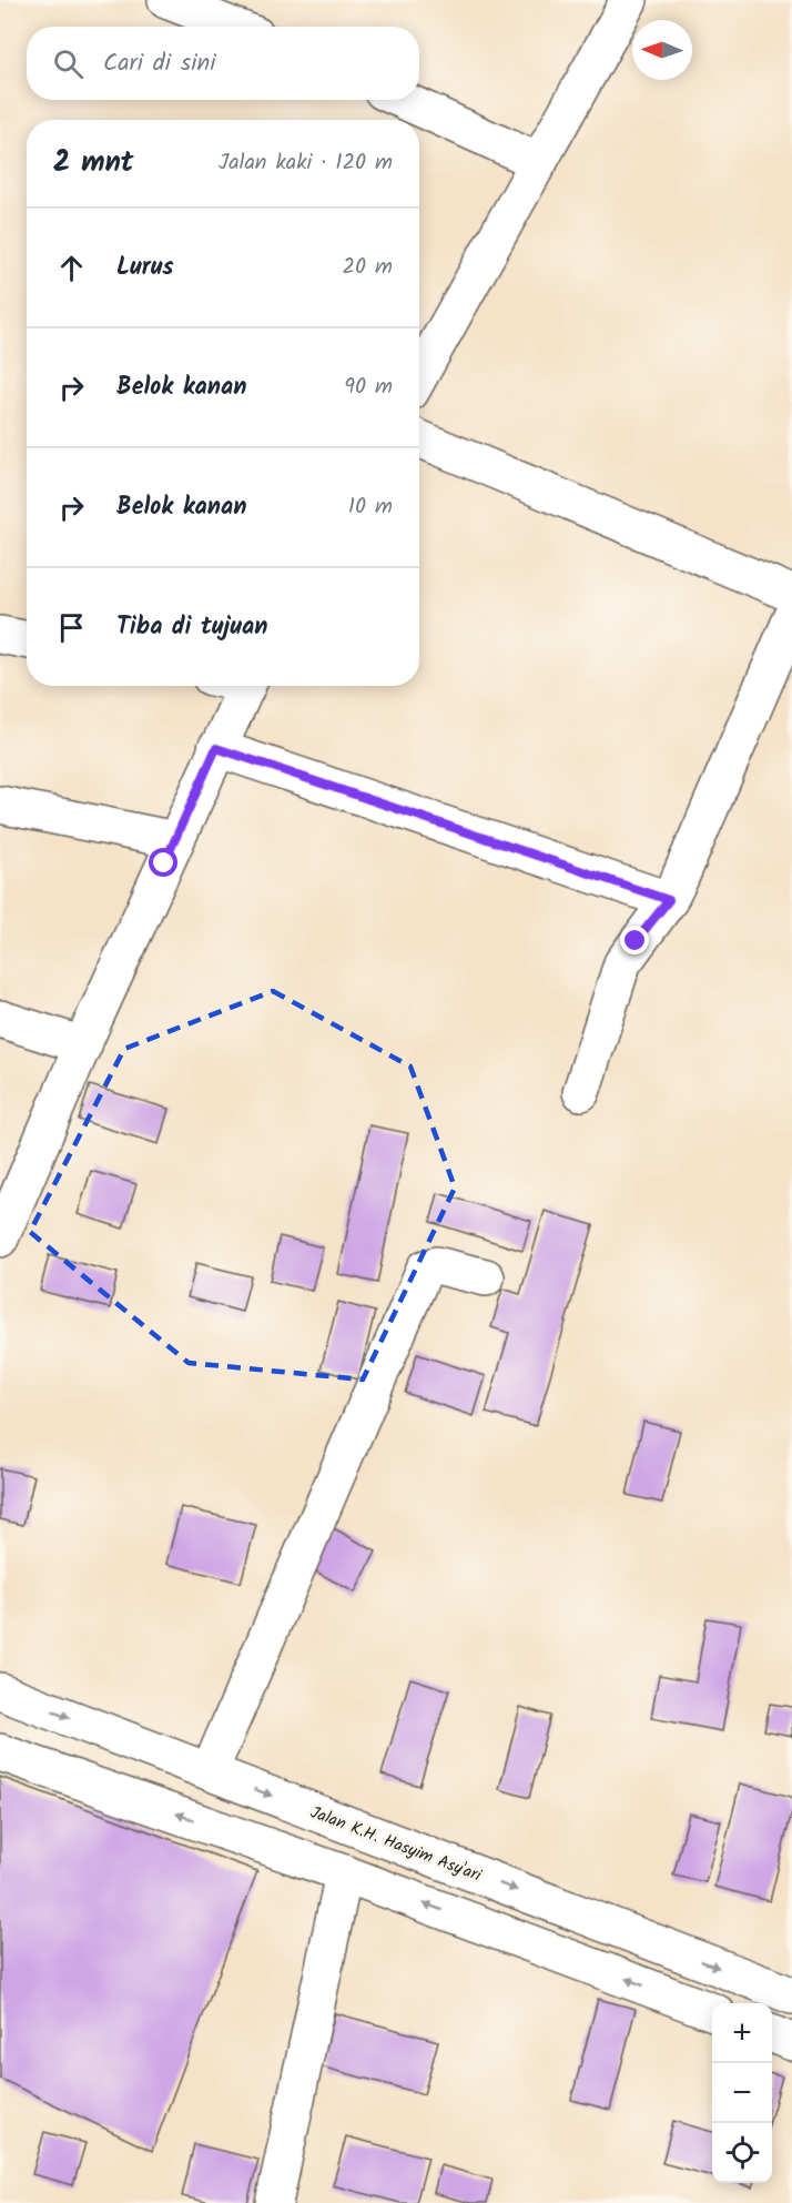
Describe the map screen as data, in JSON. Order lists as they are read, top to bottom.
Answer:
{
  "streets": {
    "street": ["Jalan K.H. Hasyim Asy'ari"]
  },
  "north": "left",
  "page": {
    "search": "Cari di sini",
    "heading": ["2 mnt", "Jalan kaki · 120 m"],
    "list": [
      ["Lurus", "20 m"],
      ["Belok kanan", "90 m"],
      ["Belok kanan", "10 m"],
      "Tiba di tujuan"
    ],
    "map_buttons": ["+", "−"]
  }
}
